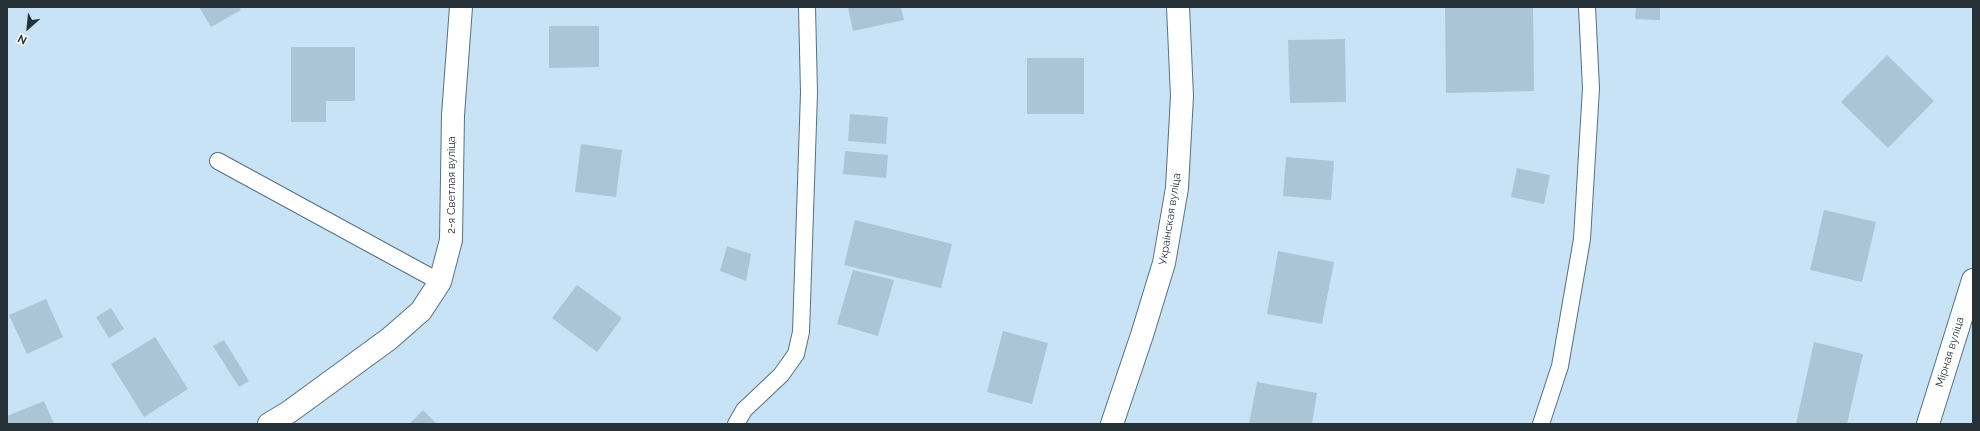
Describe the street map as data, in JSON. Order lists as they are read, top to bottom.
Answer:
{
  "streets": {
    "street": ["2-я Светлая вуліца", "Украінская вуліца", "Мірная вуліца"]
  },
  "north": "bottom left"
}
